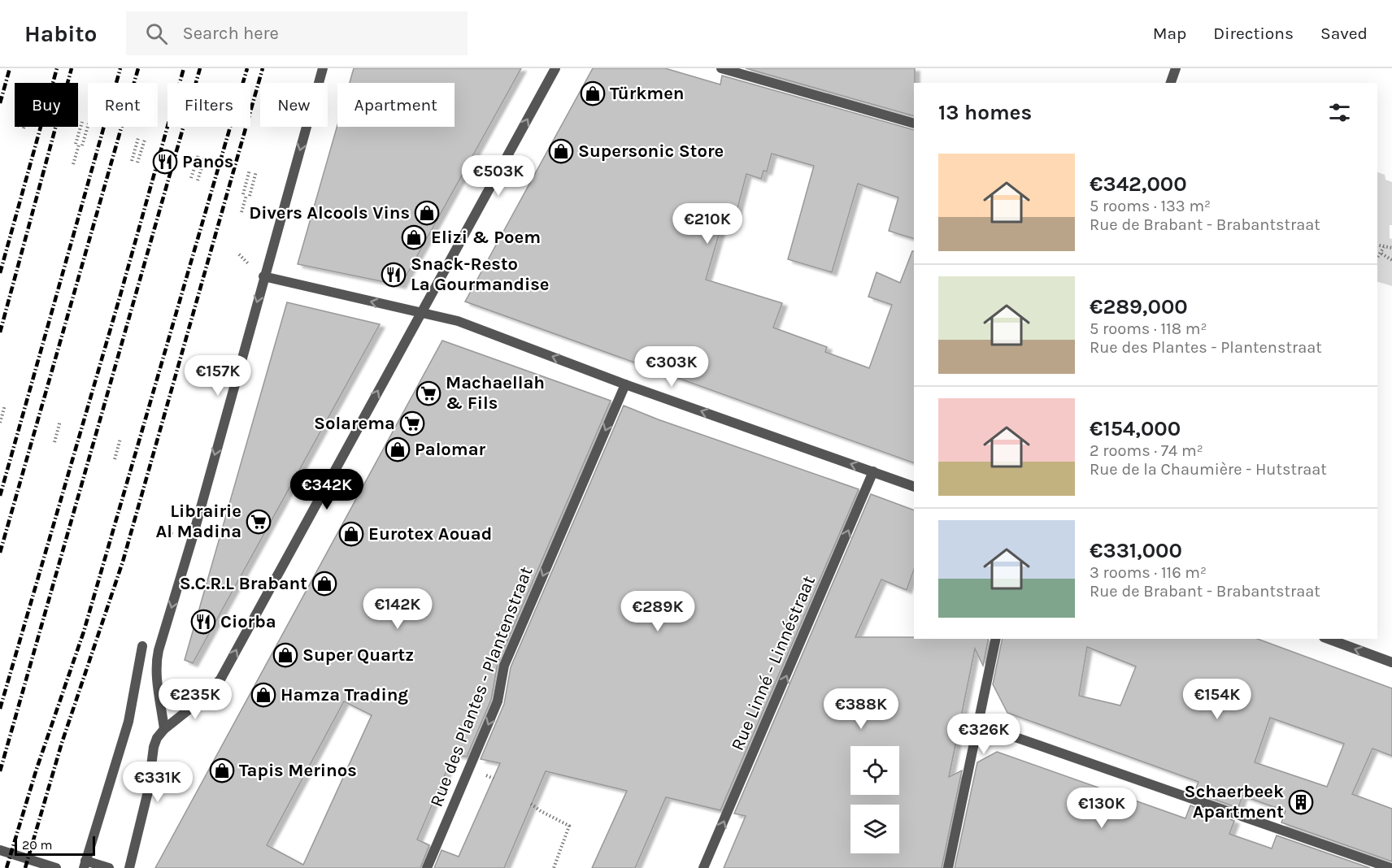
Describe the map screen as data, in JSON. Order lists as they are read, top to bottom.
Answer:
{
  "streets": {
    "street": ["Rue Linné - Linnéstraat", "Rue des Plantes - Plantenstraat"]
  },
  "one_way": ["Rue Linné - Linnéstraat", "Rue des Plantes - Plantenstraat"],
  "places": {
    "shop": [
      "Türkmen",
      "Supersonic Store",
      "Divers Alcools Vins",
      "Elizi & Poem",
      "Palomar",
      "Eurotex Aouad",
      "S.C.R.L Brabant",
      "Super Quartz",
      "Hamza Trading",
      "Tapis Merinos"
    ],
    "restaurant": ["Panos", "Snack-Resto La Gourmandise", "Ciorba"],
    "supermarket": ["Machaellah & Fils", "Solarema", "Librairie Al Madina"],
    "building": ["Schaerbeek Apartment"]
  },
  "scale_bar": "20 m",
  "page": {
    "header": "Habito",
    "search": "Search here",
    "nav": ["Map", "Directions", "Saved"],
    "chip": [
      "Buy",
      "Rent",
      "Filters",
      "New",
      "Apartment"
    ],
    "heading": "13 homes",
    "list": [
      {
        "name": "€342,000",
        "note": "5 rooms · 133 m² · Rue de Brabant - Brabantstraat"
      },
      {
        "name": "€289,000",
        "note": "5 rooms · 118 m² · Rue des Plantes - Plantenstraat"
      },
      {
        "name": "€154,000",
        "note": "2 rooms · 74 m² · Rue de la Chaumière - Hutstraat"
      },
      {
        "name": "€331,000",
        "note": "3 rooms · 116 m² · Rue de Brabant - Brabantstraat"
      }
    ],
    "price": [
      "€503K",
      "€210K",
      "€303K",
      "€157K",
      "€342K",
      "€142K",
      "€289K",
      "€235K",
      "€154K",
      "€388K",
      "€326K",
      "€331K",
      "€130K"
    ],
    "scale": "20 m"
  }
}
